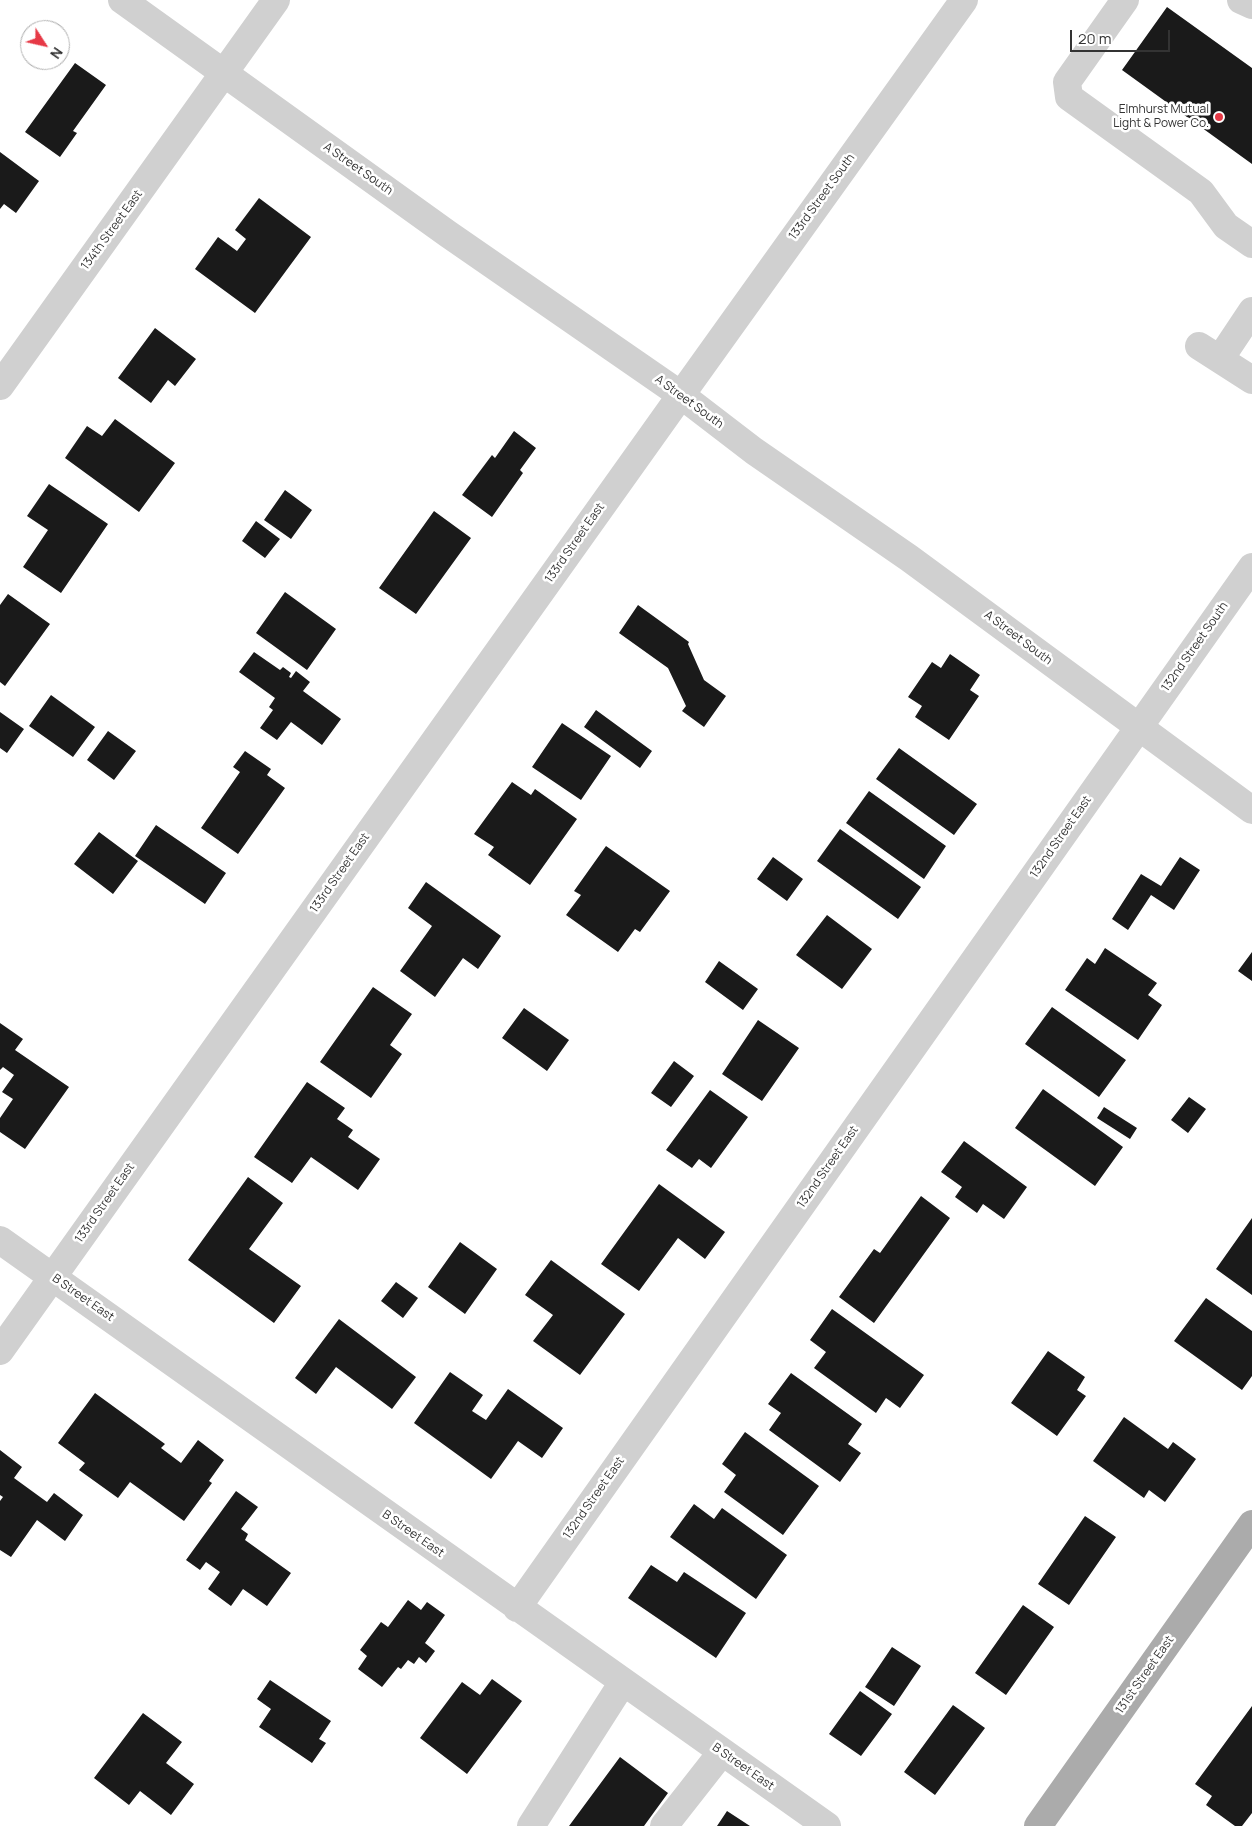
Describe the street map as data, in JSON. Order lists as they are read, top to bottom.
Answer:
{
  "streets": {
    "main road": ["131st Street East"],
    "street": [
      "A Street South",
      "133rd Street South",
      "134th Street East",
      "133rd Street East",
      "132nd Street South",
      "132nd Street East",
      "B Street East"
    ]
  },
  "crossings": [
    ["A Street South", "133rd Street South"],
    ["A Street South", "134th Street East"],
    ["A Street South", "133rd Street East"],
    ["A Street South", "132nd Street South"],
    ["A Street South", "132nd Street East"],
    ["133rd Street South", "133rd Street East"],
    ["133rd Street East", "B Street East"],
    ["132nd Street South", "132nd Street East"],
    ["132nd Street East", "B Street East"]
  ],
  "places": ["Elmhurst Mutual Light & Power Co."],
  "scale_bar": "20 m",
  "north": "bottom right"
}
